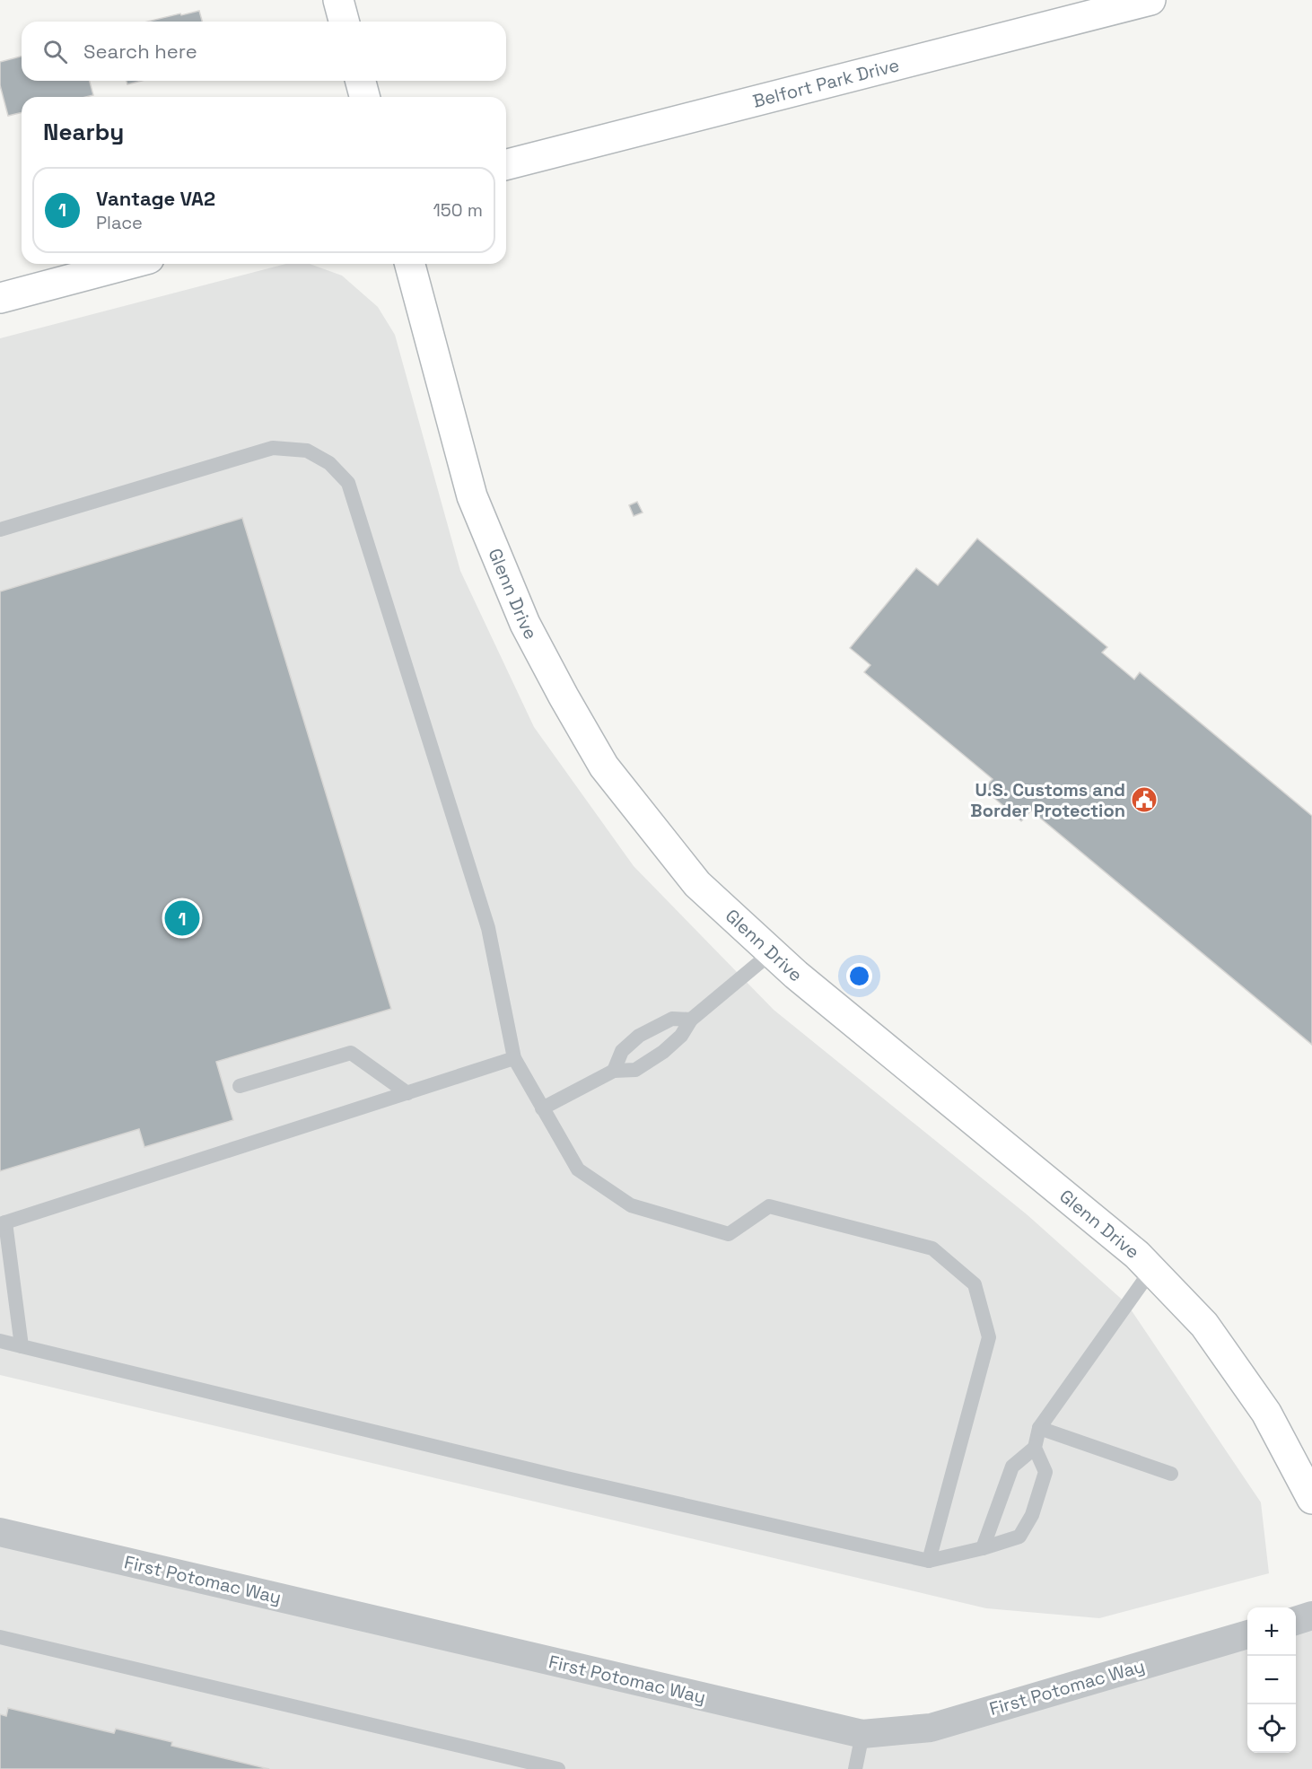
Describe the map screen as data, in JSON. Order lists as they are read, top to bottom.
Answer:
{
  "streets": {
    "street": ["Belfort Park Drive", "Glenn Drive", "First Potomac Way"]
  },
  "places": {
    "public building": ["U.S. Customs and Border Protection"]
  },
  "page": {
    "search": "Search here",
    "heading": "Nearby",
    "list": [
      {
        "mark": "1",
        "name": "Vantage VA2",
        "note": "Place",
        "value": "150 m"
      }
    ],
    "pins": "1",
    "map_buttons": ["+", "−"]
  }
}
